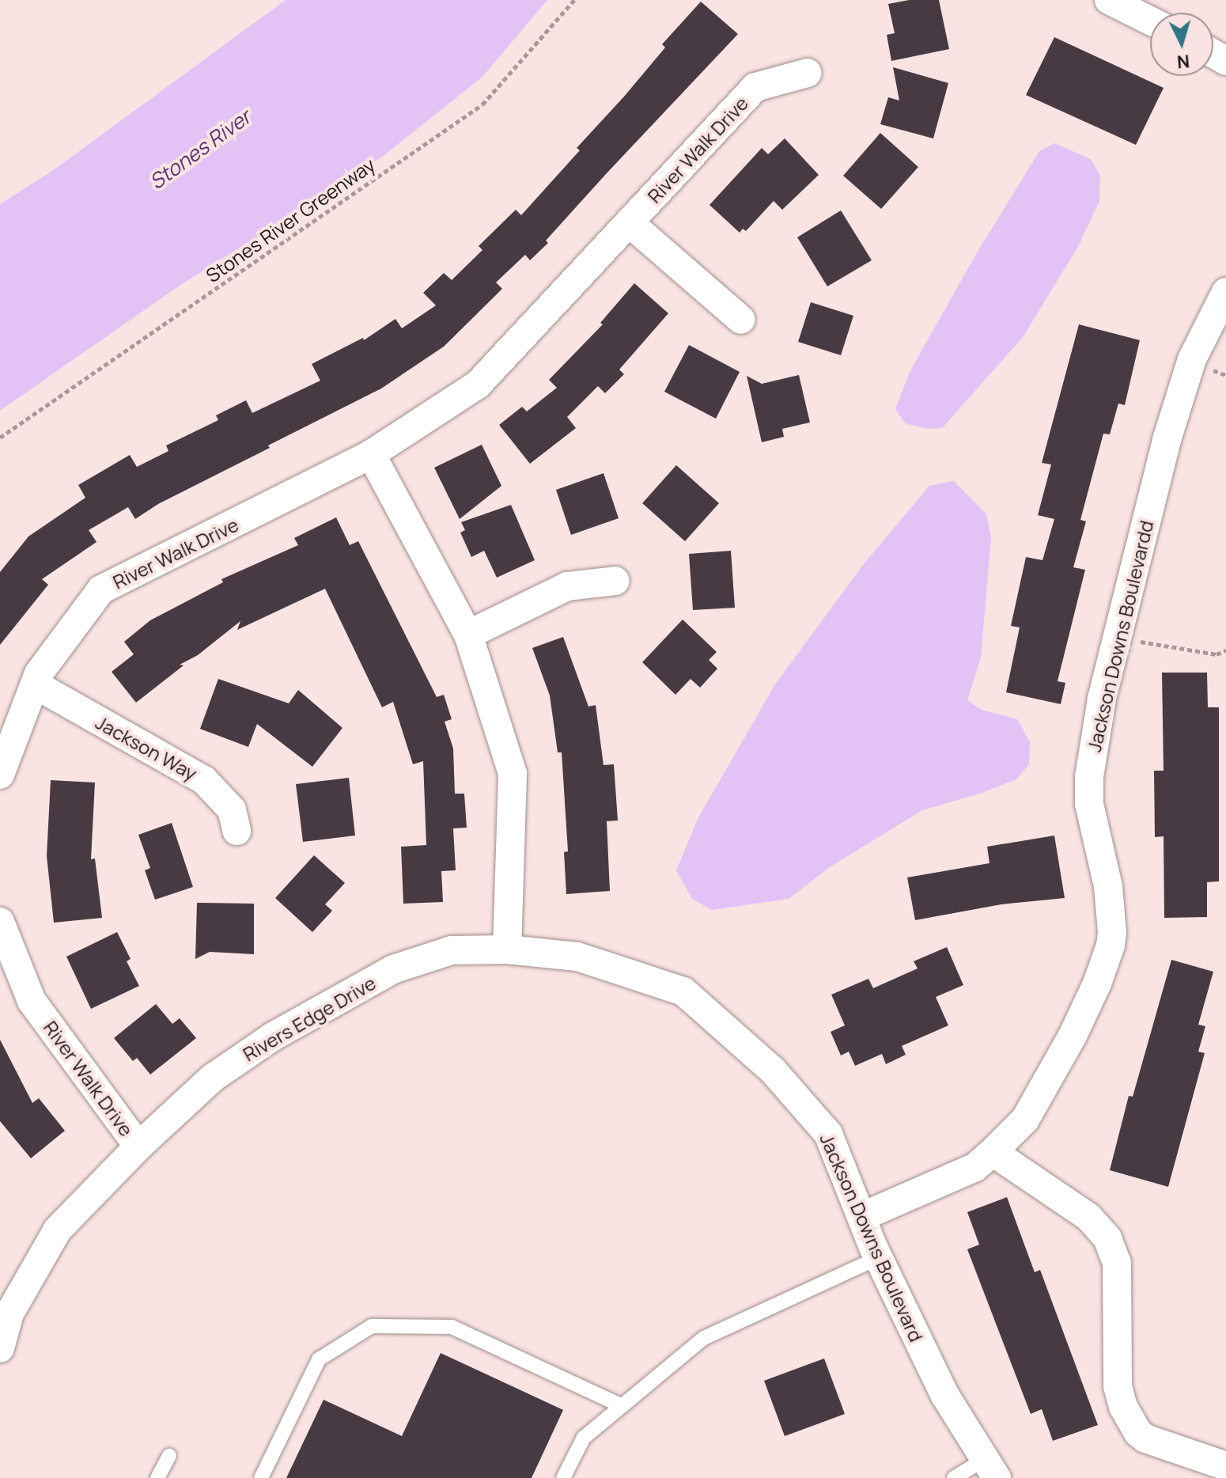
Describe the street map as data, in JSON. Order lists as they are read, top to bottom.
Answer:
{
  "streets": {
    "street": [
      "River Walk Drive",
      "Jackson Downs Boulevardd",
      "Jackson Way",
      "Rivers Edge Drive",
      "Jackson Downs Boulevard"
    ],
    "path": ["Stones River Greenway"]
  },
  "crossings": [
    ["River Walk Drive", "Jackson Way"],
    ["River Walk Drive", "Rivers Edge Drive"],
    ["Jackson Downs Boulevardd", "Jackson Downs Boulevard"],
    ["Rivers Edge Drive", "Jackson Downs Boulevard"]
  ],
  "water": ["Stones River"],
  "north": "bottom"
}
